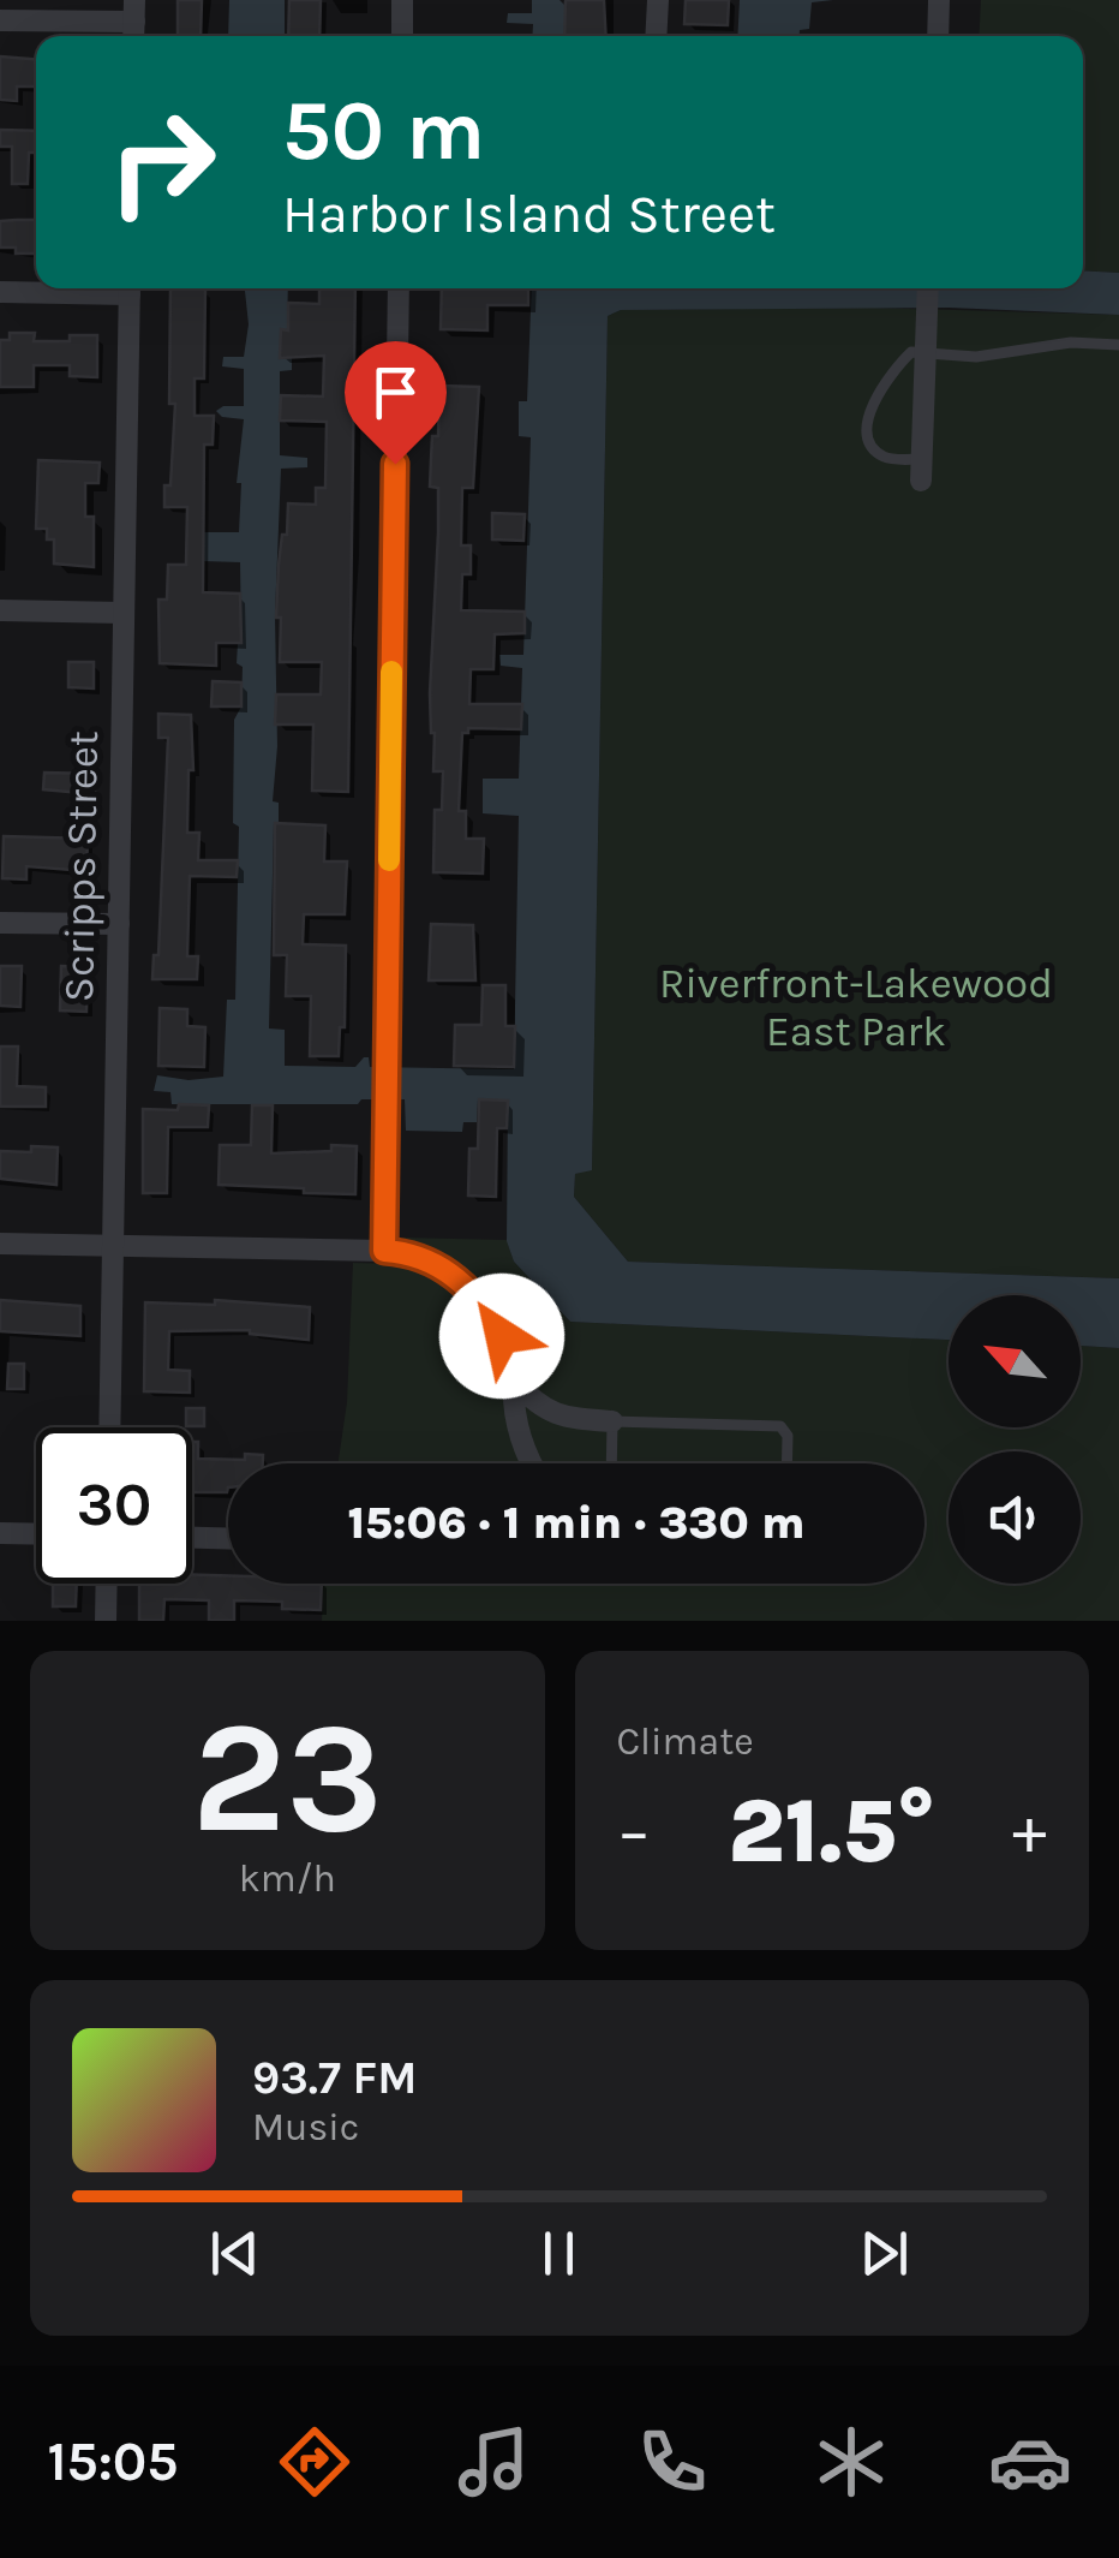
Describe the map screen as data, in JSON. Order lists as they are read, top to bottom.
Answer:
{
  "streets": {
    "street": ["Scripps Street"]
  },
  "parks": ["Riverfront-Lakewood East Park"],
  "north": "top left",
  "page": {
    "turn": ["50 m", "Harbor Island Street"],
    "limit": "30",
    "trip": "15:06 · 1 min · 330 m",
    "tile": [
      ["23", "km/h"],
      "Climate"
    ],
    "heat": ["−", "21.5°", "+"],
    "song": ["93.7 FM", "Music"],
    "tabs": "15:05"
  }
}
